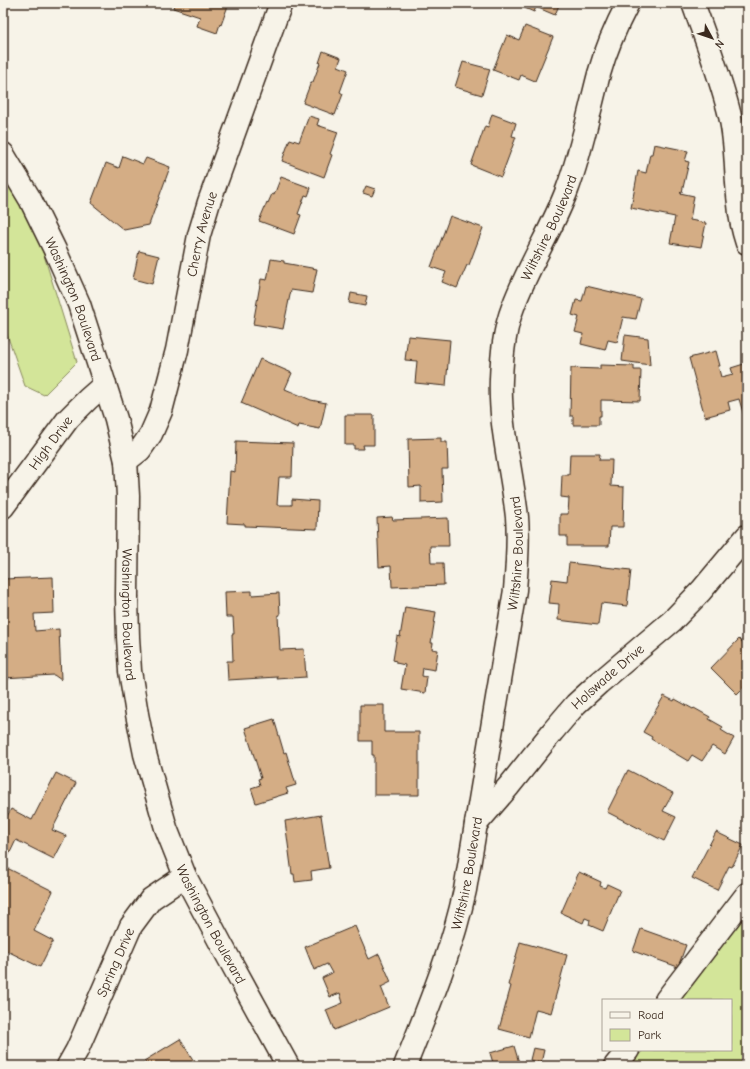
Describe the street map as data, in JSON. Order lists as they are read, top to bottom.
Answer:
{
  "streets": {
    "street": [
      "Wiltshire Boulevard",
      "Cherry Avenue",
      "Washington Boulevard",
      "High Drive",
      "Holswade Drive",
      "Spring Drive"
    ]
  },
  "crossings": [
    ["Wiltshire Boulevard", "Holswade Drive"],
    ["Cherry Avenue", "Washington Boulevard"],
    ["Washington Boulevard", "High Drive"],
    ["Washington Boulevard", "Spring Drive"]
  ],
  "legend": ["Road", "Park"],
  "north": "bottom right"
}
